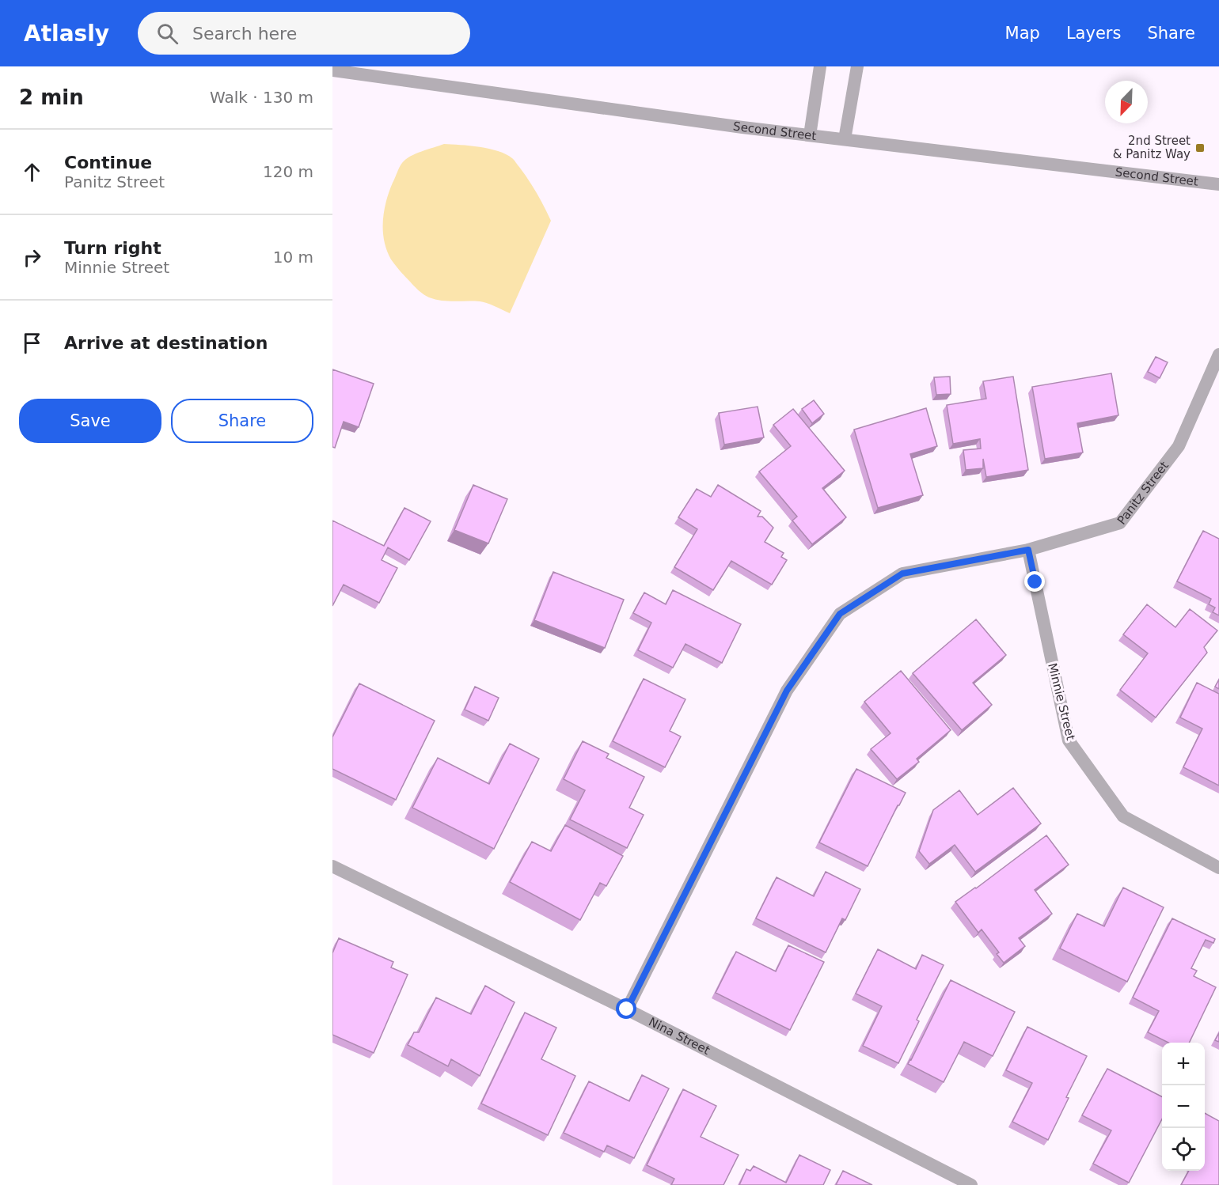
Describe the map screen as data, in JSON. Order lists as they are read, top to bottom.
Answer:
{
  "streets": {
    "street": [
      "Second Street",
      "Panitz Street",
      "Minnie Street",
      "Nina Street"
    ]
  },
  "crossings": [
    ["Panitz Street", "Minnie Street"],
    ["Panitz Street", "Nina Street"]
  ],
  "places": {
    "transit": ["2nd Street & Panitz Way"]
  },
  "north": "bottom left",
  "page": {
    "header": "Atlasly",
    "search": "Search here",
    "nav": ["Map", "Layers", "Share"],
    "heading": ["2 min", "Walk · 130 m"],
    "list": [
      ["Continue", "Panitz Street", "120 m"],
      ["Turn right", "Minnie Street", "10 m"],
      "Arrive at destination"
    ],
    "buttons": ["Save", "Share"],
    "map_buttons": ["+", "−"]
  }
}
